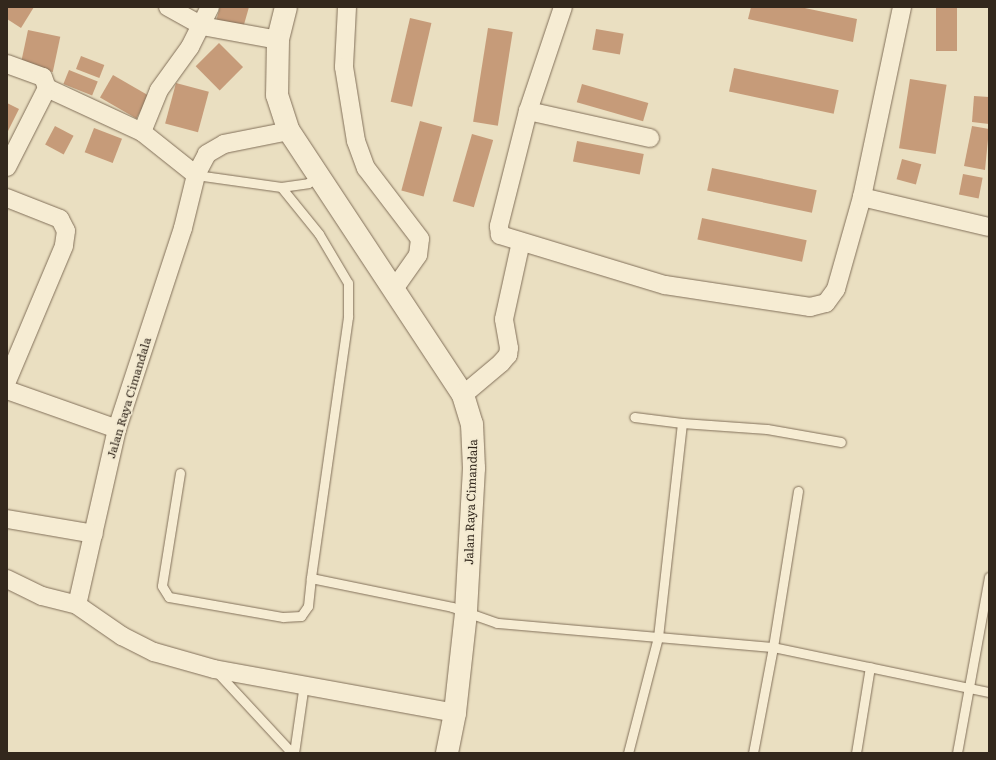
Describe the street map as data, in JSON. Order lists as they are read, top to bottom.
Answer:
{
  "streets": {
    "street": ["Jalan Raya Cimandala"]
  }
}
